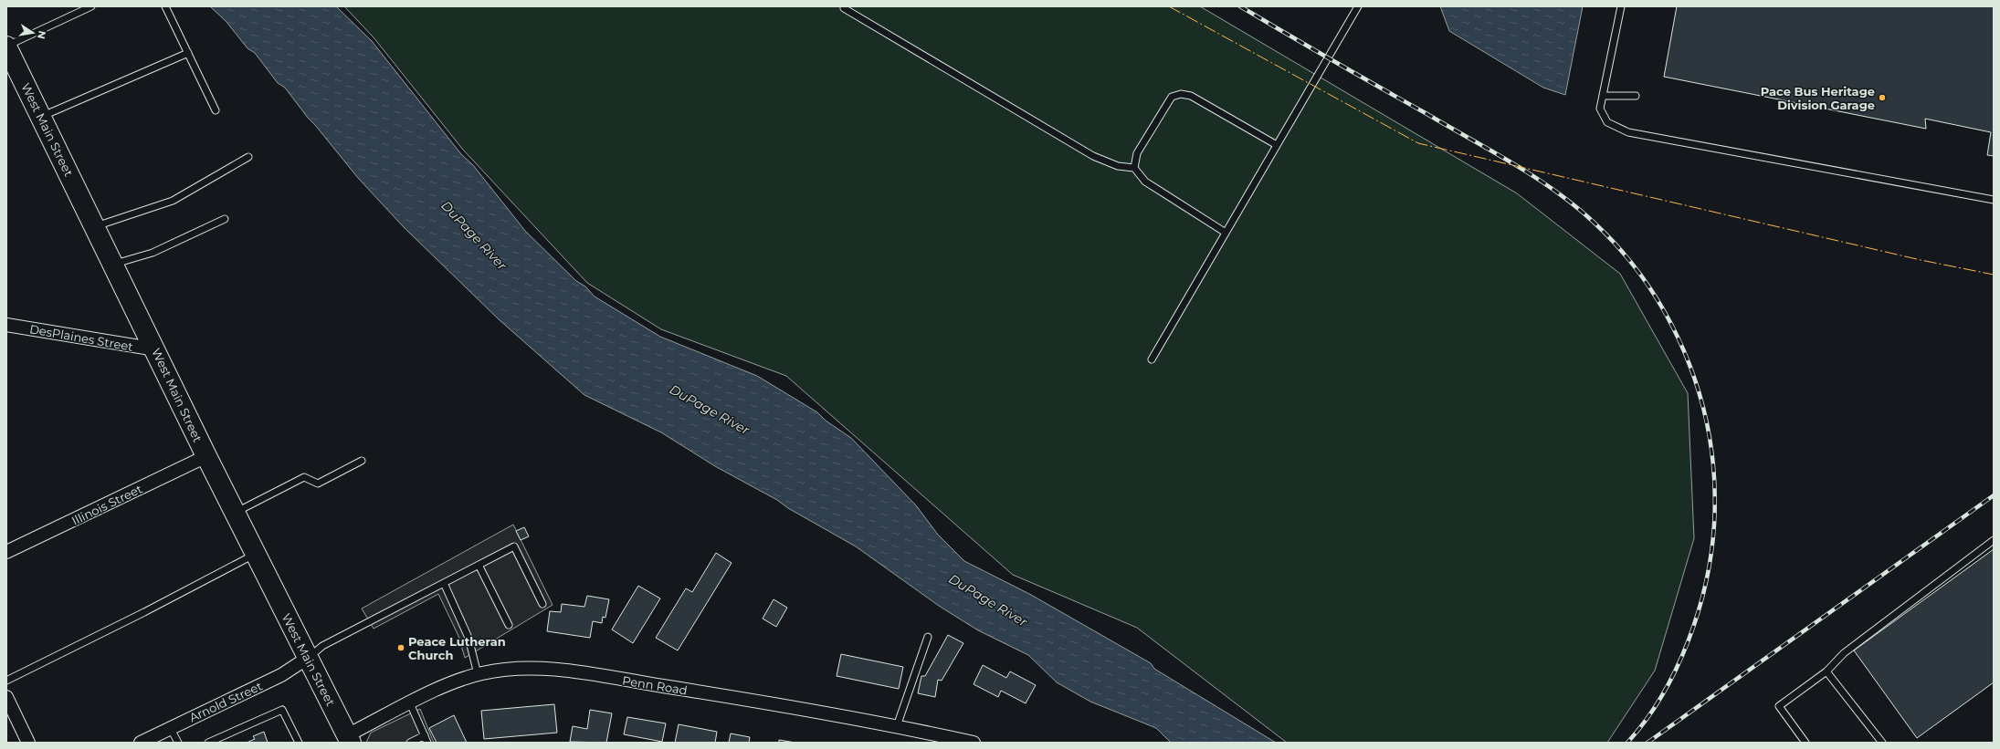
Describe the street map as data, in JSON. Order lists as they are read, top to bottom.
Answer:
{
  "streets": {
    "main road": ["West Main Street"],
    "street": [
      "DesPlaines Street",
      "Illinois Street",
      "Penn Road",
      "Arnold Street"
    ]
  },
  "crossings": [
    ["West Main Street", "DesPlaines Street"],
    ["West Main Street", "Illinois Street"],
    ["West Main Street", "Penn Road"],
    ["West Main Street", "Arnold Street"]
  ],
  "water": ["DuPage River"],
  "places": ["Pace Bus Heritage Division Garage", "Peace Lutheran Church"],
  "north": "right"
}
